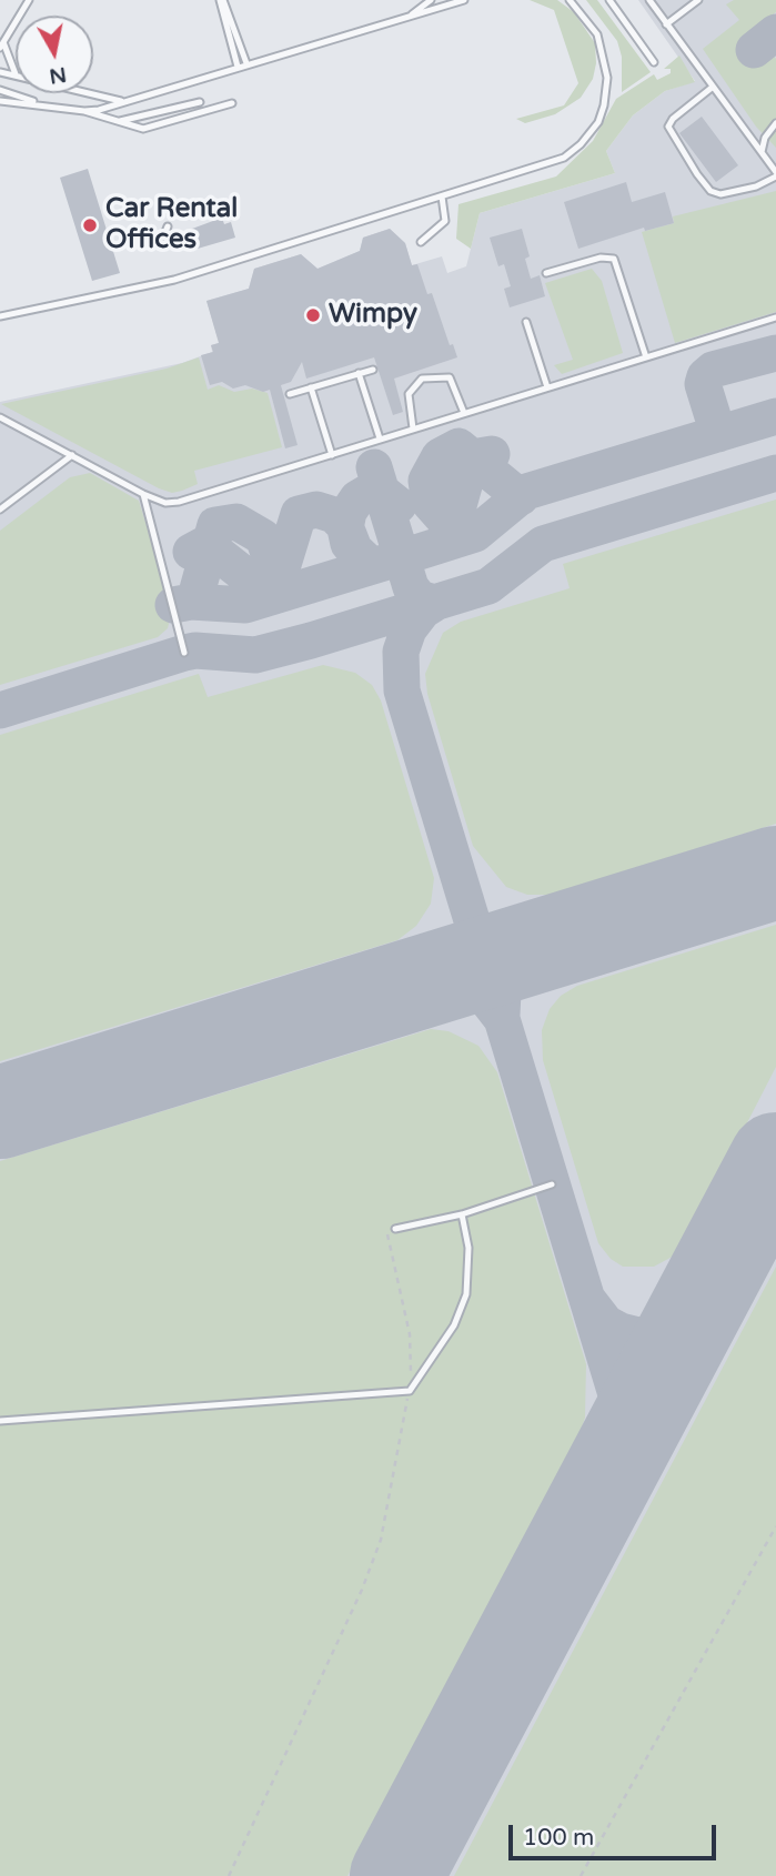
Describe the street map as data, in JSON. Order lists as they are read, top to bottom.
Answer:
{
  "places": ["Car Rental Offices", "Wimpy"],
  "scale_bar": "100 m",
  "north": "bottom"
}
